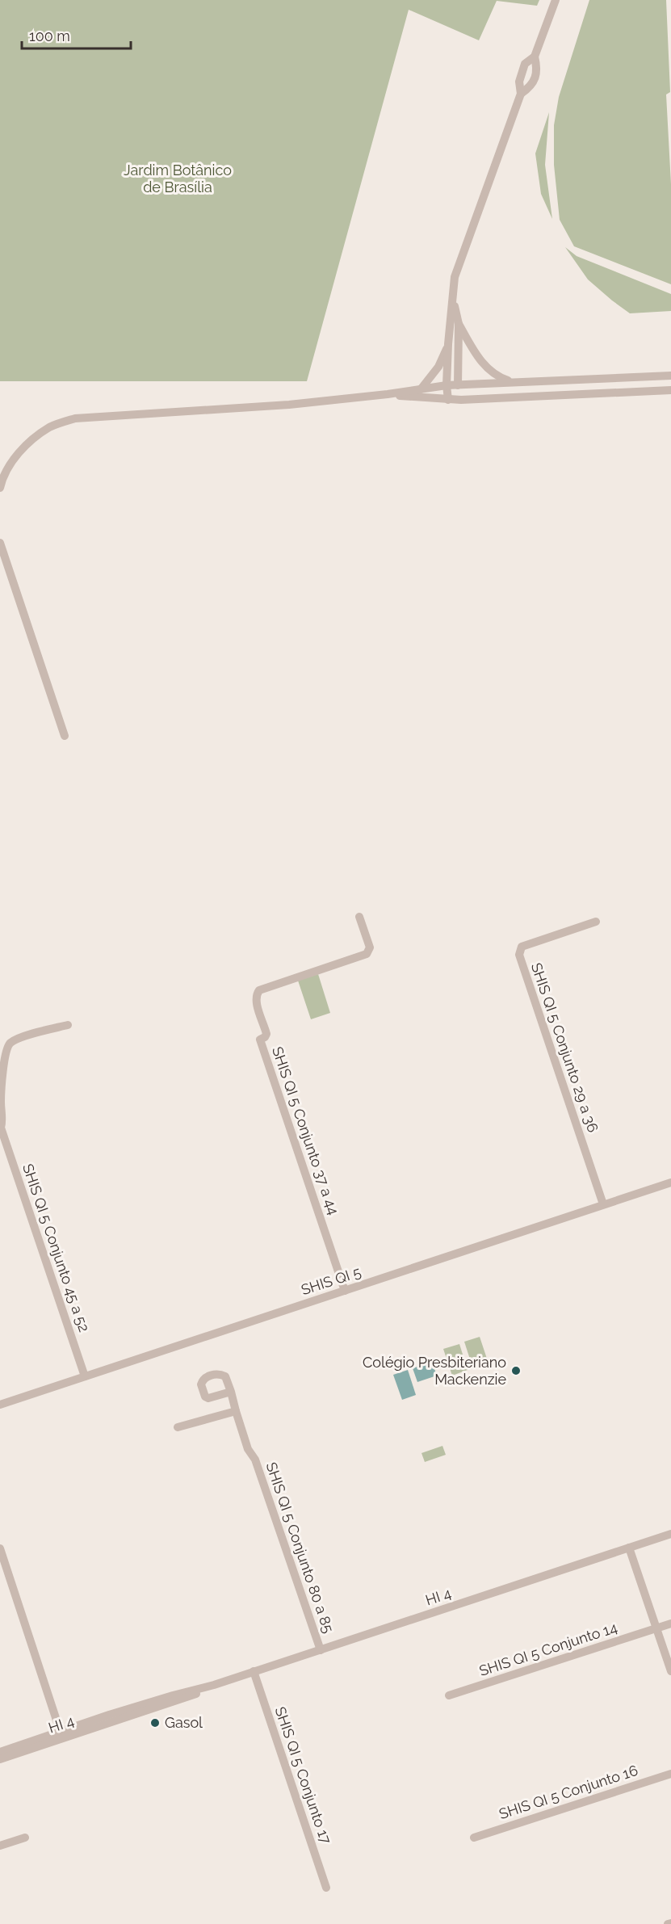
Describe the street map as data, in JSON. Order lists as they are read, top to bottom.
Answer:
{
  "streets": {
    "street": [
      "SHIS QI 5 Conjunto 29 a 36",
      "SHIS QI 5 Conjunto 37 a 44",
      "SHIS QI 5 Conjunto 45 a 52",
      "SHIS QI 5",
      "SHIS QI 5 Conjunto 80 a 85",
      "HI 4",
      "SHIS QI 5 Conjunto 14",
      "SHIS QI 5 Conjunto 17",
      "SHIS QI 5 Conjunto 16"
    ]
  },
  "crossings": [
    ["SHIS QI 5 Conjunto 29 a 36", "SHIS QI 5"],
    ["SHIS QI 5 Conjunto 37 a 44", "SHIS QI 5"],
    ["SHIS QI 5 Conjunto 45 a 52", "SHIS QI 5"],
    ["SHIS QI 5 Conjunto 80 a 85", "HI 4"],
    ["HI 4", "SHIS QI 5 Conjunto 17"]
  ],
  "parks": ["Jardim Botânico de Brasília"],
  "places": ["Colégio Presbiteriano Mackenzie", "Gasol"],
  "scale_bar": "100 m"
}
